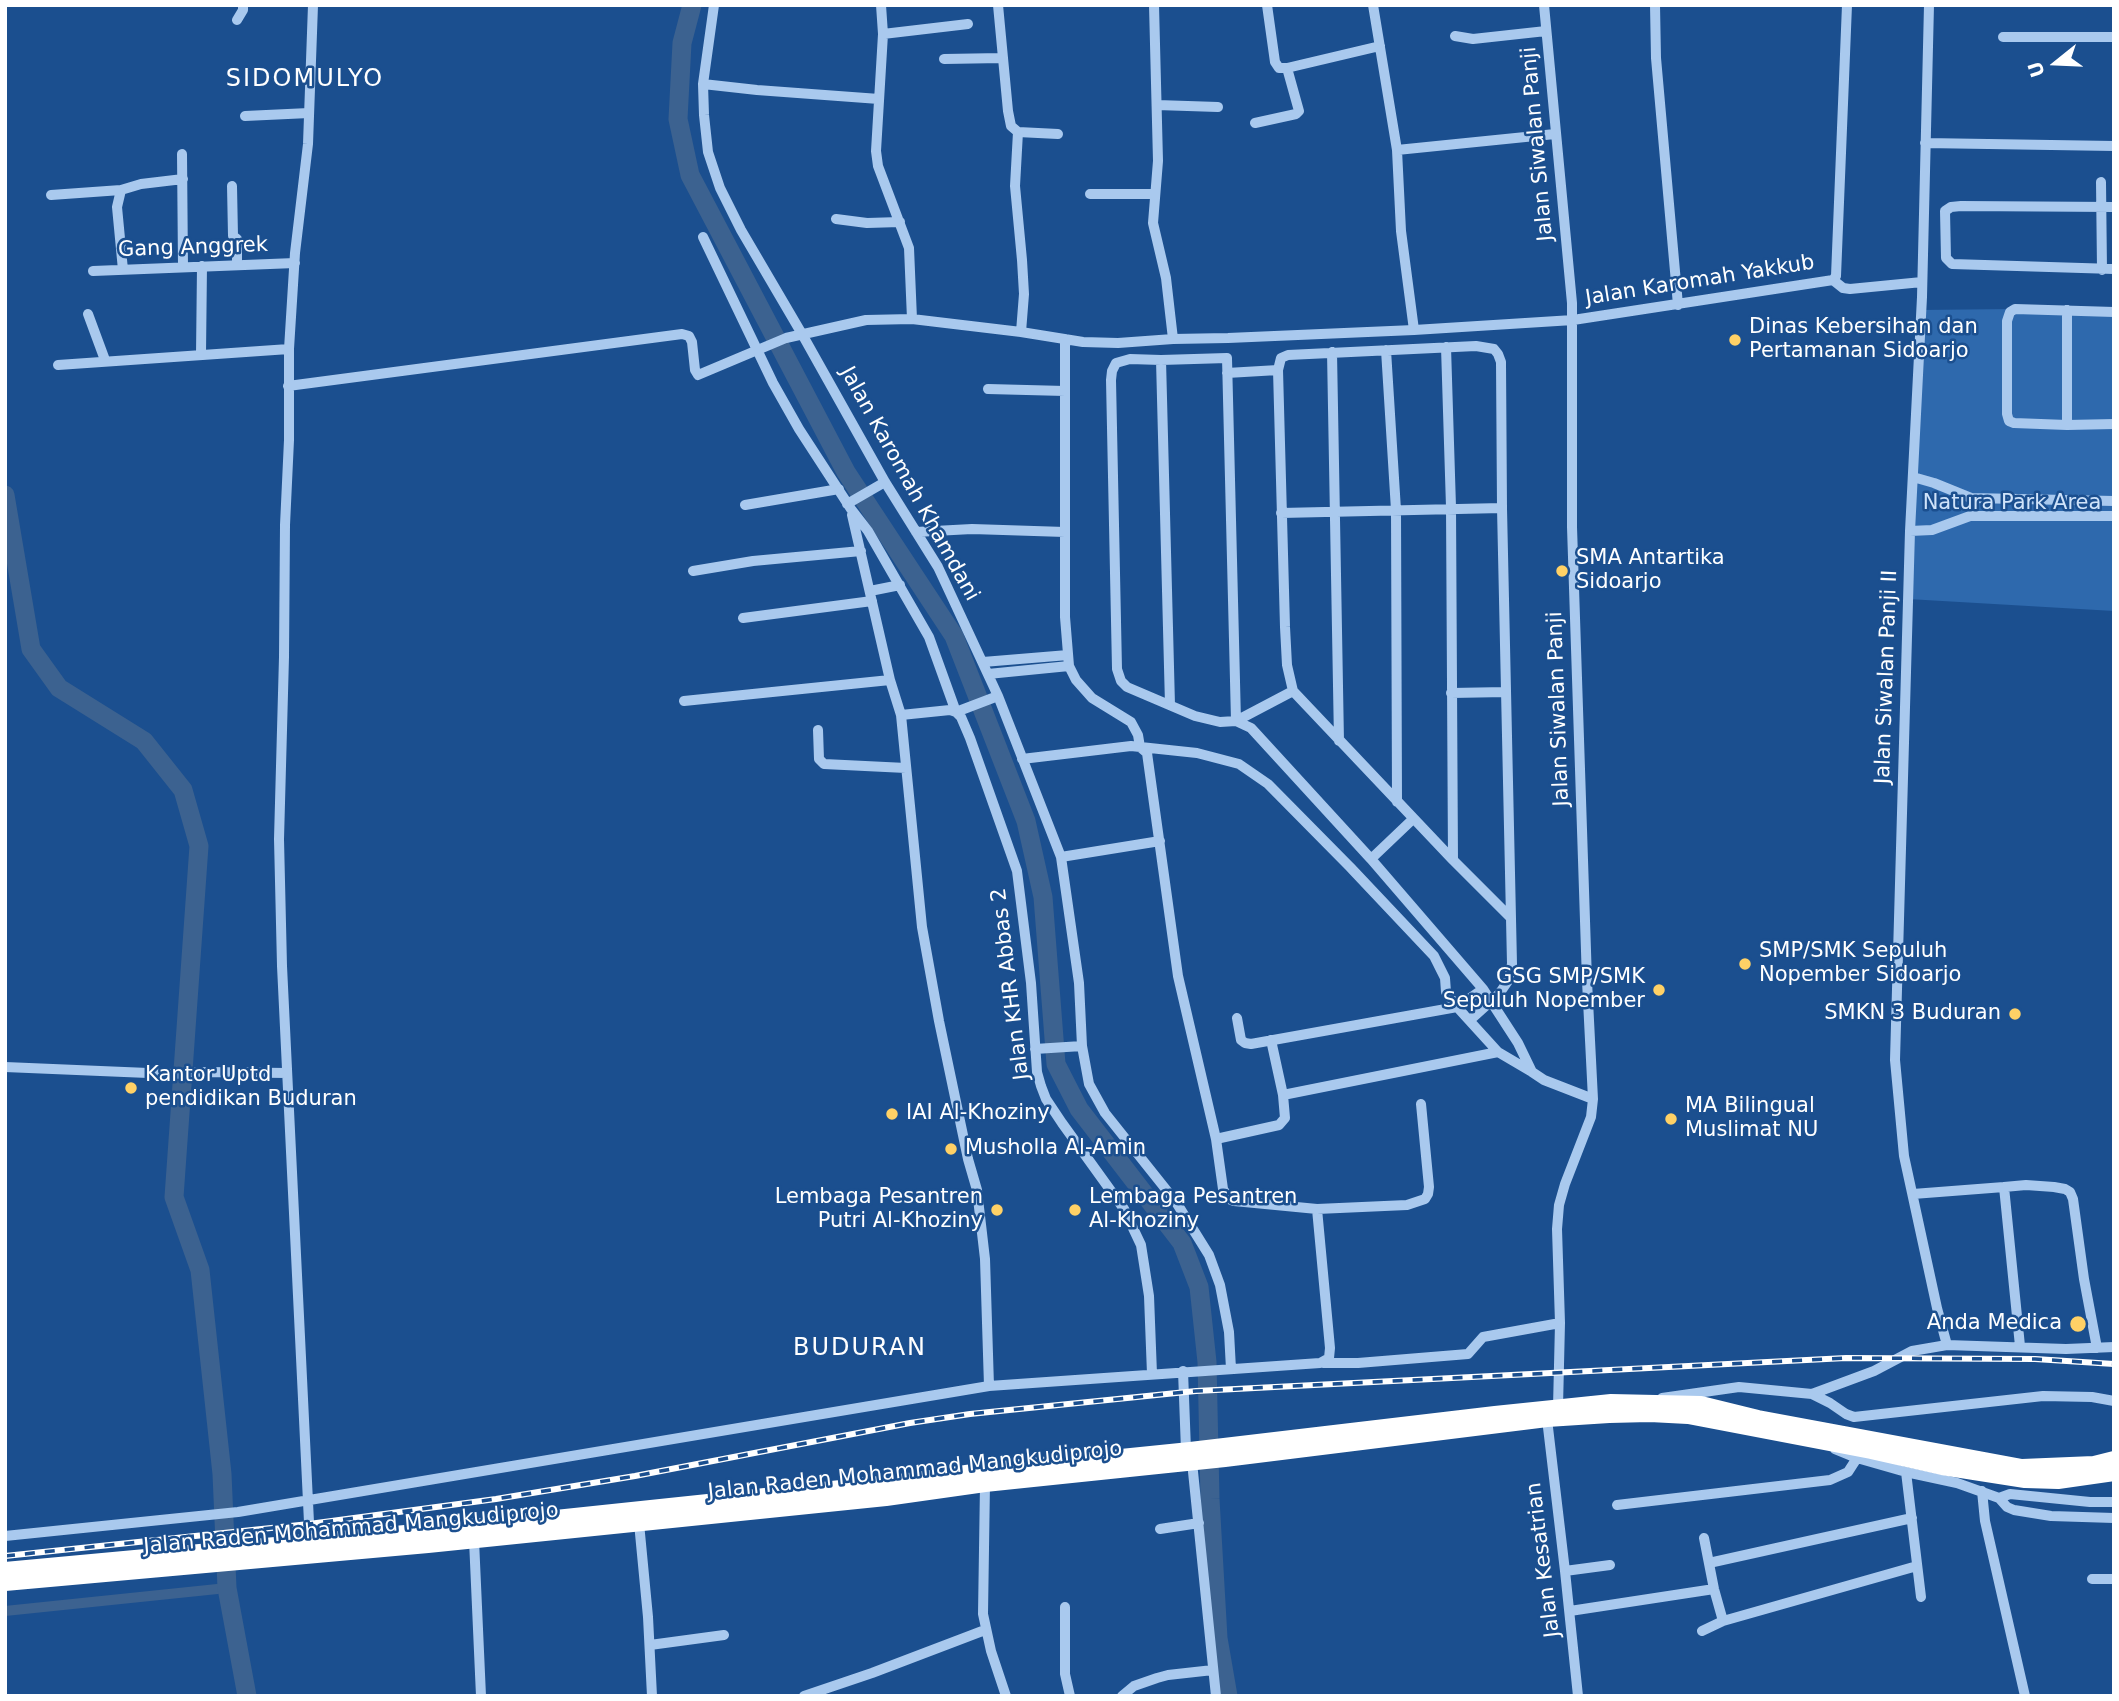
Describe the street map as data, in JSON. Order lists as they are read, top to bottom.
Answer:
{
  "streets": {
    "highway": ["Jalan Raden Mohammad Mangkudiprojo"],
    "street": [
      "Jalan Siwalan Panji",
      "Gang Anggrek",
      "Jalan Karomah Yakkub",
      "Jalan Karomah Khamdani",
      "Jalan Siwalan Panji II",
      "Jalan KHR Abbas 2",
      "Jalan Kesatrian"
    ]
  },
  "crossings": [
    ["Jalan Siwalan Panji", "Jalan Karomah Yakkub"],
    ["Jalan Siwalan Panji", "Jalan Raden Mohammad Mangkudiprojo"],
    ["Jalan Siwalan Panji II", "Jalan Raden Mohammad Mangkudiprojo"],
    ["Jalan Raden Mohammad Mangkudiprojo", "Jalan Kesatrian"]
  ],
  "districts": ["SIDOMULYO", "BUDURAN"],
  "parks": ["Natura Park Area"],
  "places": [
    "Dinas Kebersihan dan Pertamanan Sidoarjo",
    "SMA Antartika Sidoarjo",
    "SMP/SMK Sepuluh Nopember Sidoarjo",
    "GSG SMP/SMK Sepuluh Nopember",
    "SMKN 3 Buduran",
    "Kantor Uptd pendidikan Buduran",
    "IAI Al-Khoziny",
    "MA Bilingual Muslimat NU",
    "Musholla Al-Amin",
    "Lembaga Pesantren Putri Al-Khoziny",
    "Lembaga Pesantren Al-Khoziny",
    "Anda Medica"
  ],
  "north": "left"
}
